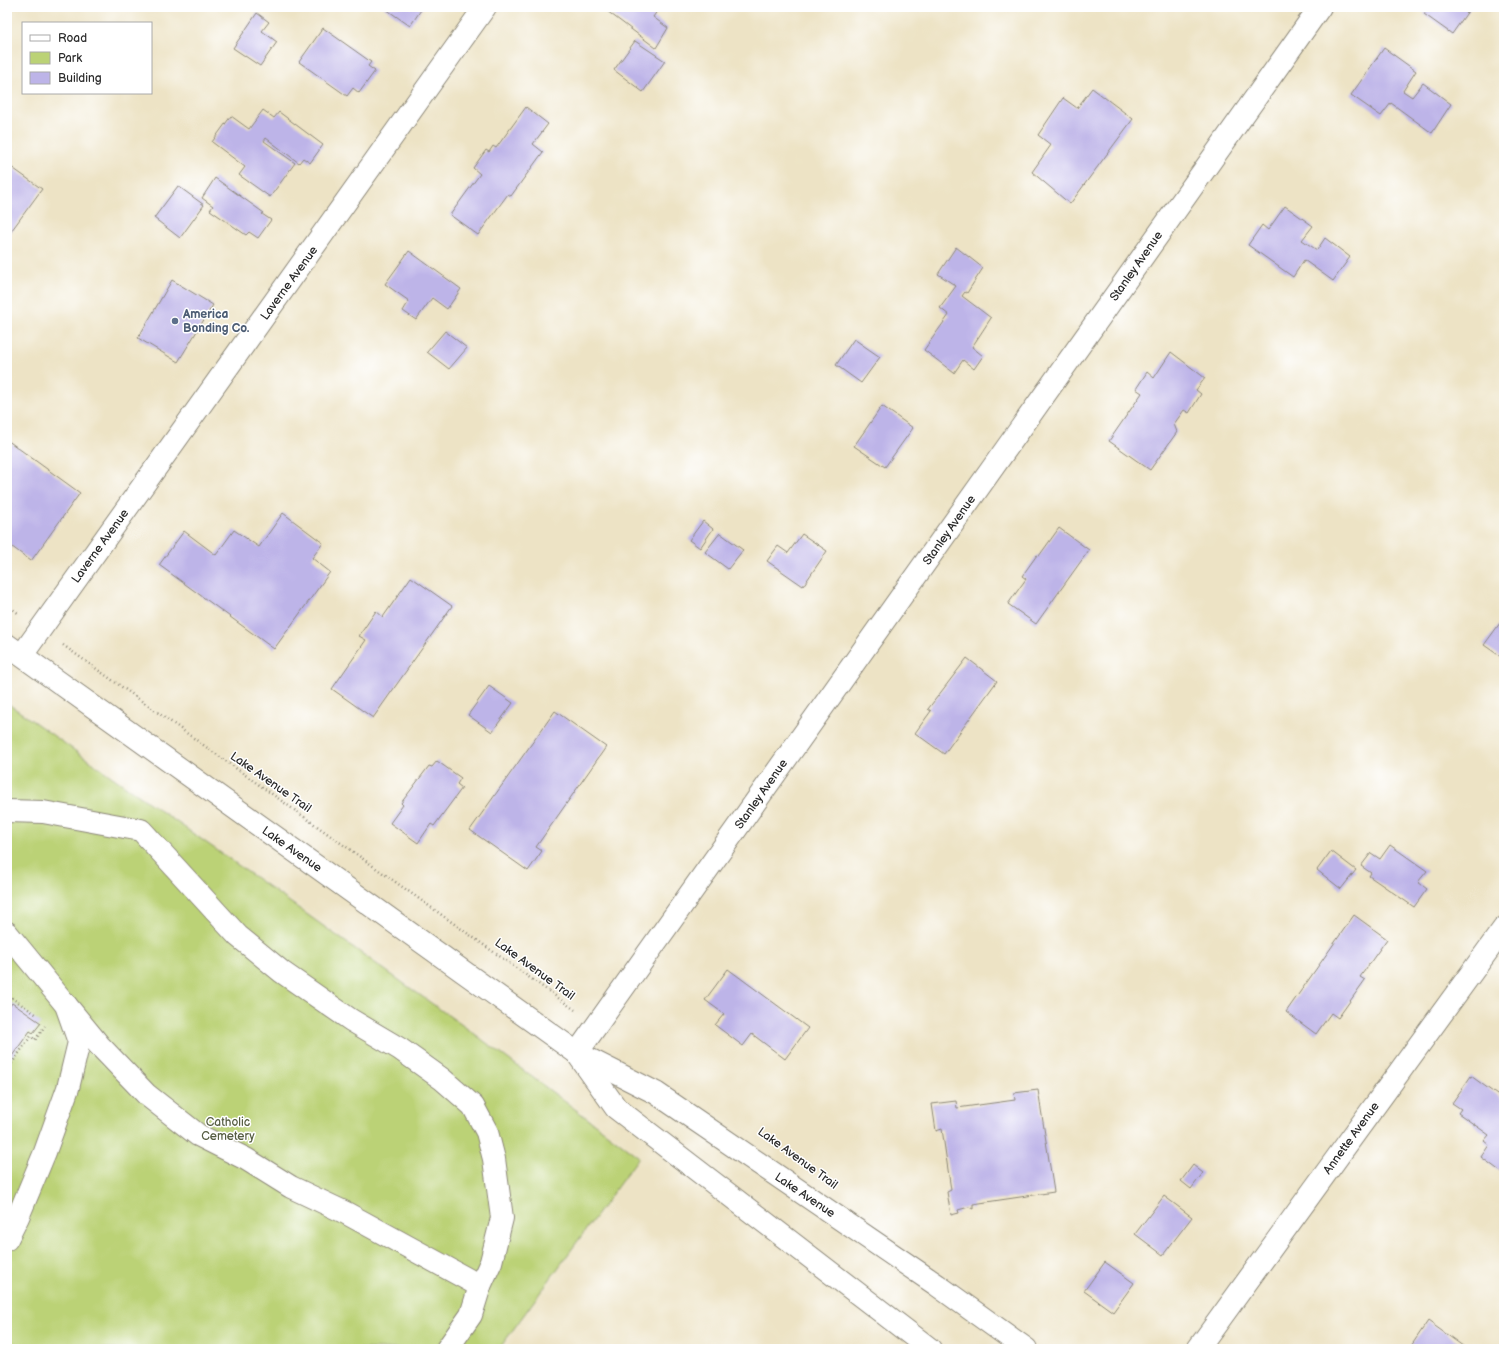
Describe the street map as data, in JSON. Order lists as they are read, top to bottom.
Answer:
{
  "streets": {
    "street": [
      "Stanley Avenue",
      "Laverne Avenue",
      "Lake Avenue",
      "Annette Avenue"
    ],
    "path": ["Lake Avenue Trail"]
  },
  "crossings": [
    ["Stanley Avenue", "Lake Avenue Trail"],
    ["Stanley Avenue", "Lake Avenue"],
    ["Laverne Avenue", "Lake Avenue Trail"],
    ["Laverne Avenue", "Lake Avenue"]
  ],
  "parks": ["Catholic Cemetery"],
  "places": ["America Bonding Co."],
  "legend": ["Road", "Park", "Building"]
}
